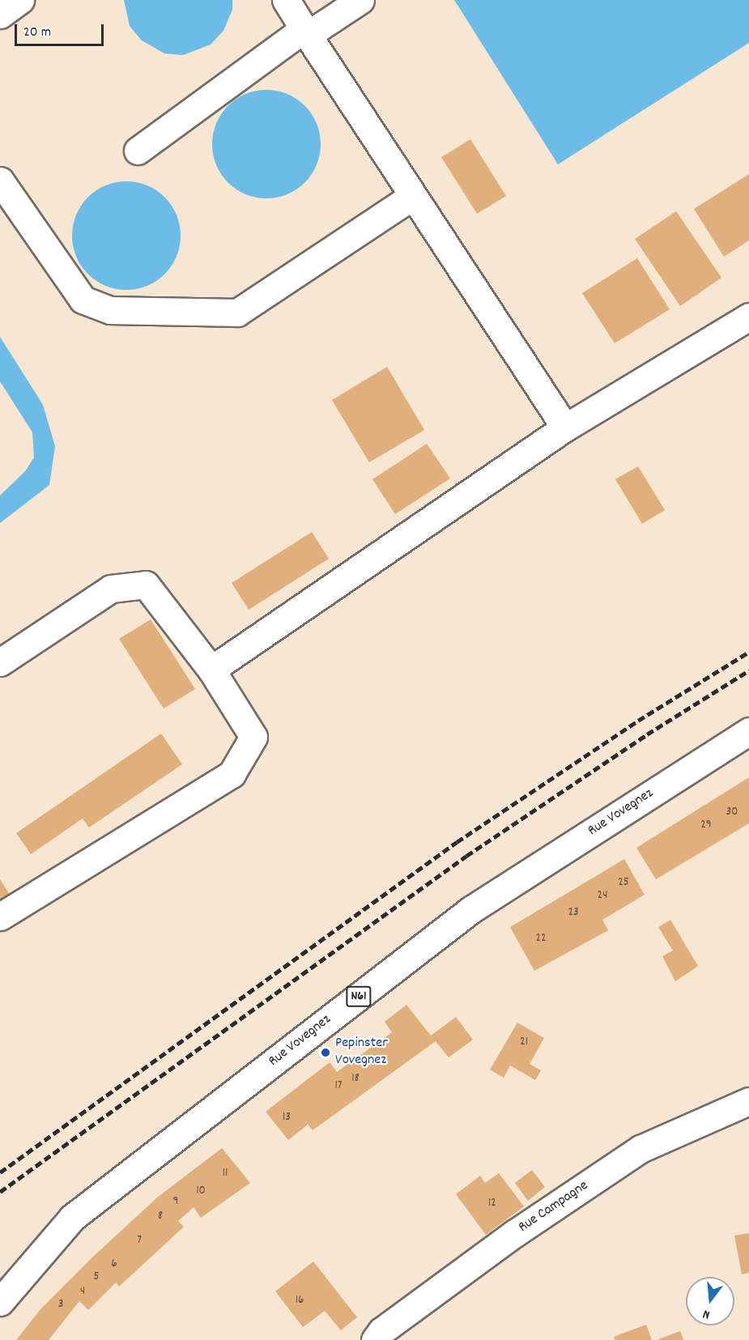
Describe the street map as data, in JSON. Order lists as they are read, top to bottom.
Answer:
{
  "streets": {
    "main road": ["Rue Vovegnez", "N61", "Rue Campagne"]
  },
  "places": ["Pepinster Vovegnez"],
  "house_numbers": [
    "30",
    "29",
    "25",
    "24",
    "23",
    "22",
    "21",
    "18",
    "17",
    "13",
    "11",
    "10",
    "9",
    "12",
    "8",
    "7",
    "6",
    "5",
    "4",
    "16",
    "3"
  ],
  "scale_bar": "20 m",
  "north": "bottom"
}
